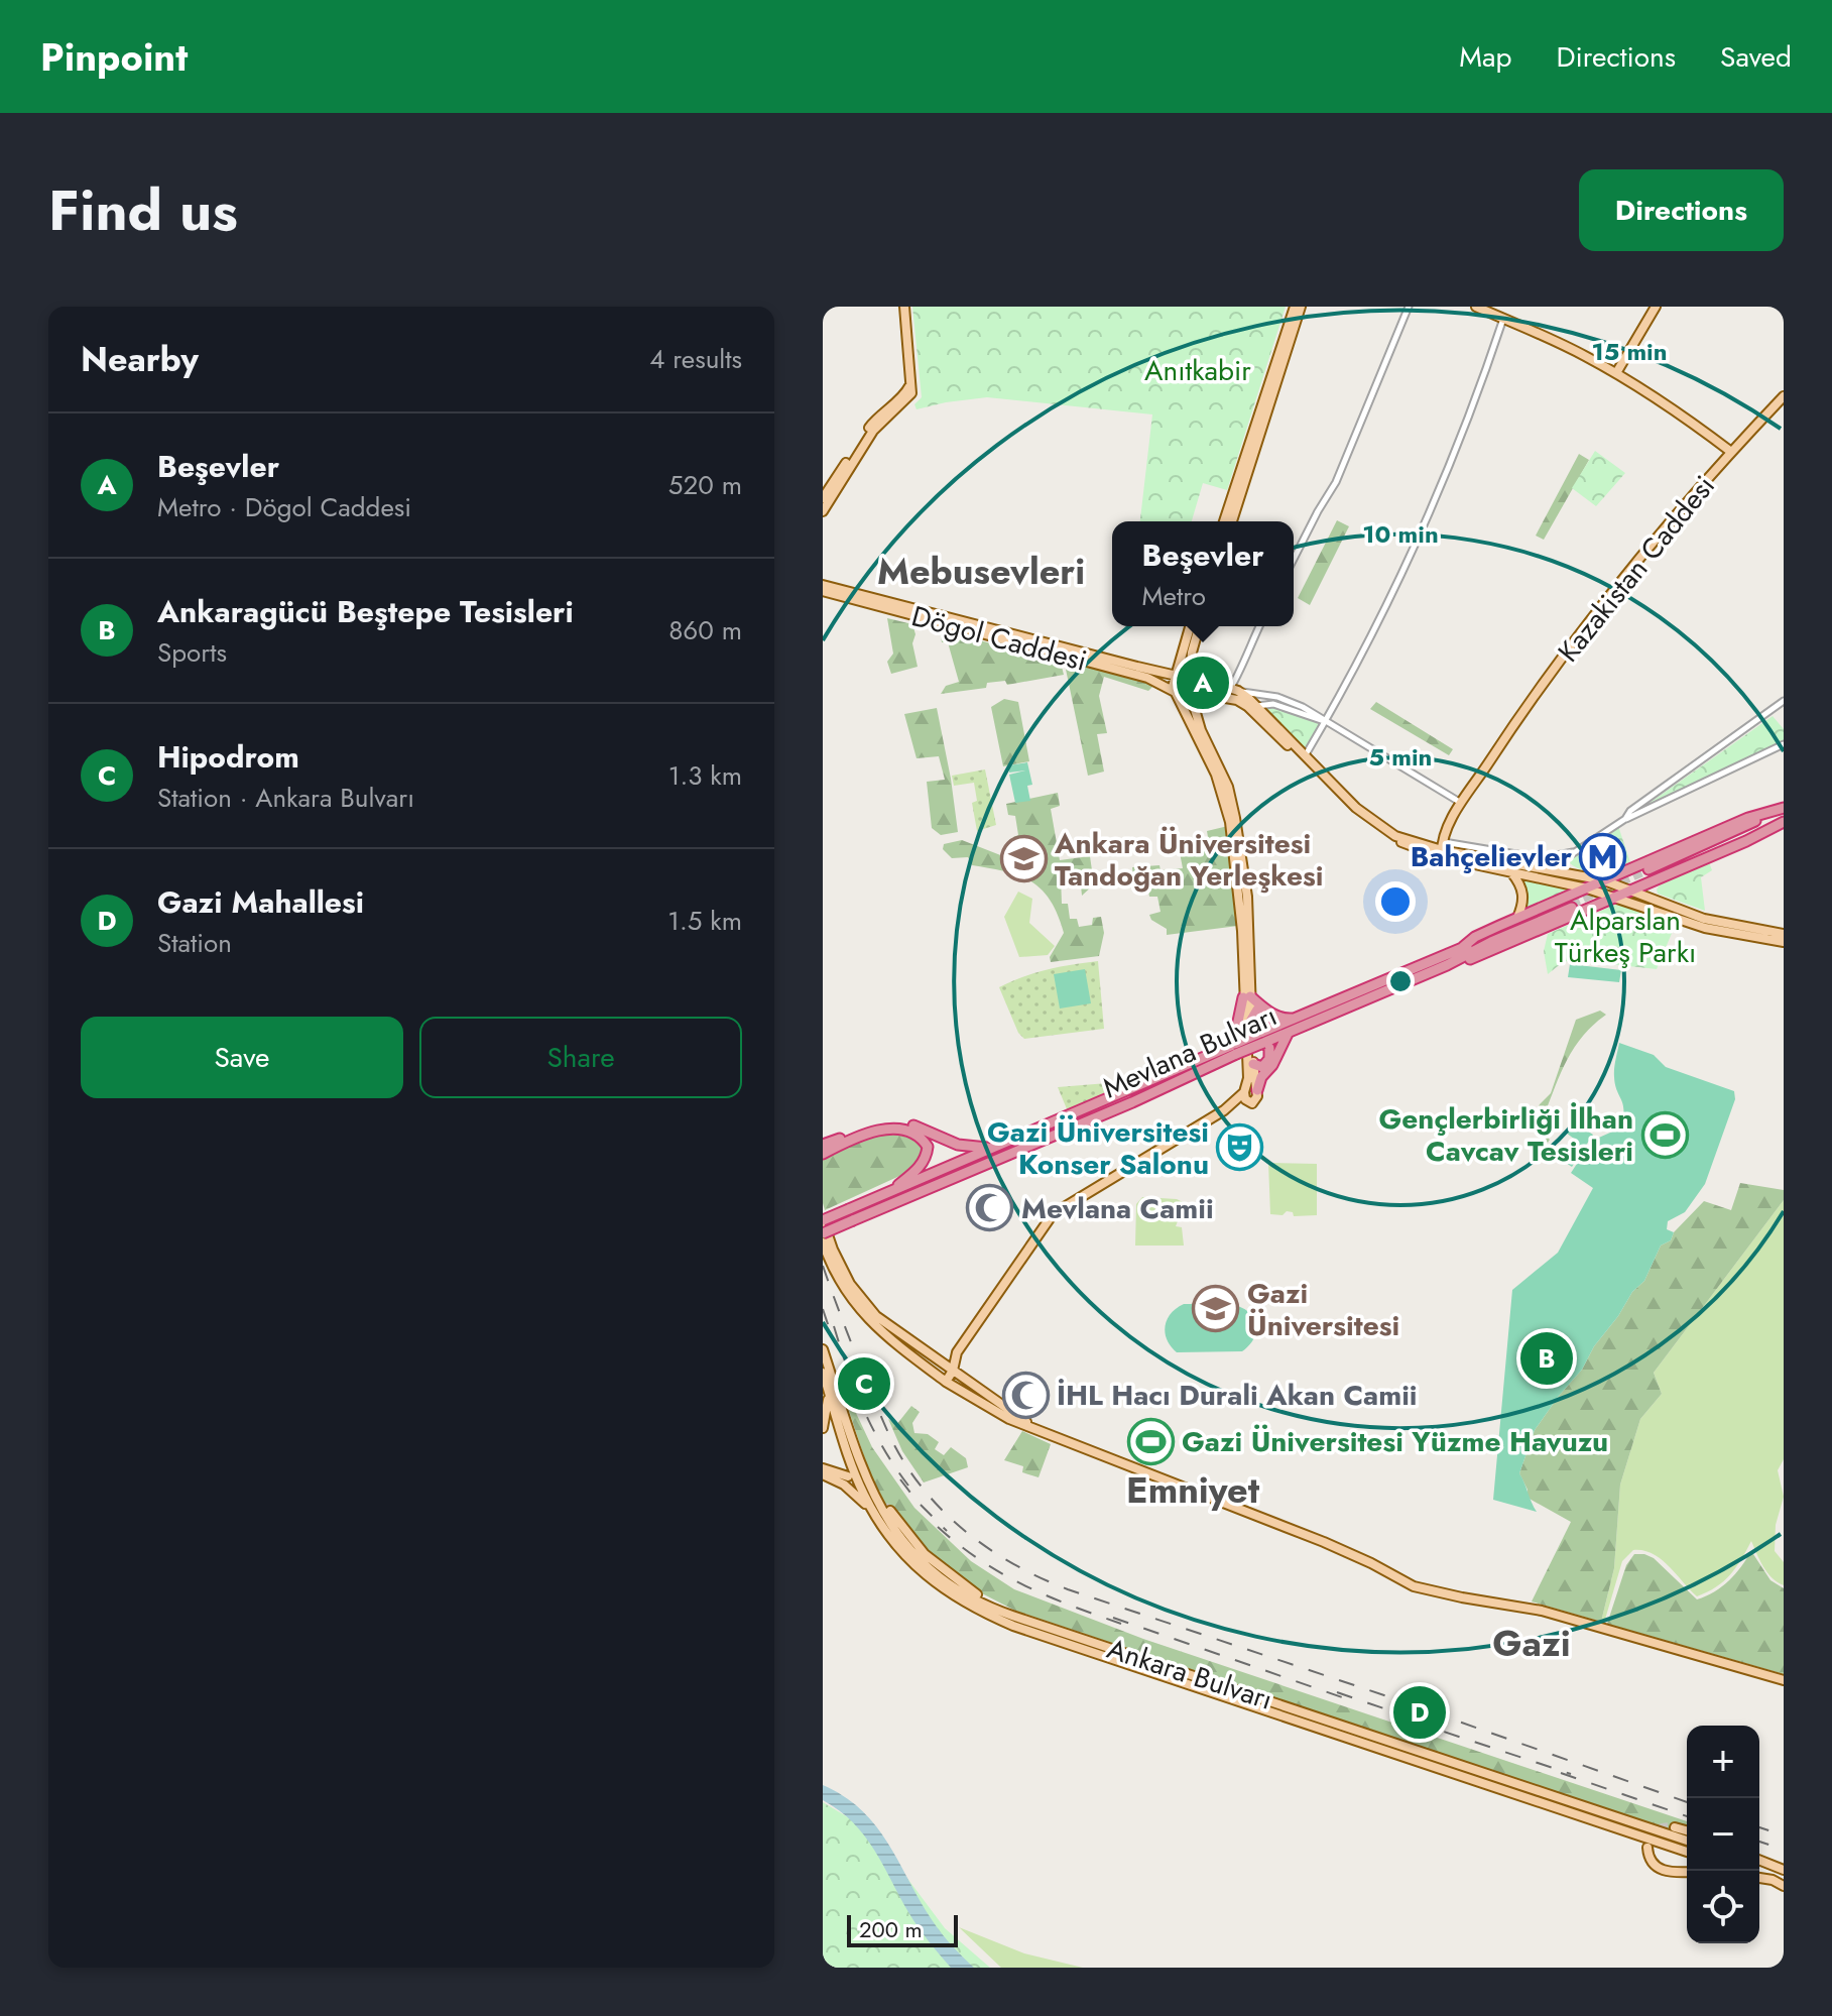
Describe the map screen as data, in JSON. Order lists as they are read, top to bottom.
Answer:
{
  "streets": {
    "highway": ["Mevlana Bulvarı"],
    "main road": ["Kazakistan Caddesi", "Dögol Caddesi", "Ankara Bulvarı"]
  },
  "districts": ["Mebusevleri", "Emniyet", "Gazi"],
  "parks": ["Anıtkabir", "Alparslan Türkeş Parkı"],
  "places": {
    "metro station": ["Bahçelievler"],
    "school or university": ["Ankara Üniversitesi Tandoğan Yerleşkesi", "Gazi Üniversitesi"],
    "sports": ["Gençlerbirliği İlhan Cavcav Tesisleri", "Gazi Üniversitesi Yüzme Havuzu"],
    "theatre": ["Gazi Üniversitesi Konser Salonu"],
    "mosque": ["Mevlana Camii", "İHL Hacı Durali Akan Camii"]
  },
  "scale_bar": "200 m",
  "page": {
    "header": "Pinpoint",
    "nav": ["Map", "Directions", "Saved"],
    "title": "Find us",
    "buttons": [
      "Directions",
      ["Save", "Share"]
    ],
    "heading": ["Nearby", "4 results"],
    "list": [
      {
        "mark": "A",
        "name": "Beşevler",
        "note": "Metro · Dögol Caddesi",
        "value": "520 m"
      },
      {
        "mark": "B",
        "name": "Ankaragücü Beştepe Tesisleri",
        "note": "Sports",
        "value": "860 m"
      },
      {
        "mark": "C",
        "name": "Hipodrom",
        "note": "Station · Ankara Bulvarı",
        "value": "1.3 km"
      },
      {
        "mark": "D",
        "name": "Gazi Mahallesi",
        "note": "Station",
        "value": "1.5 km"
      }
    ],
    "popup": ["Beşevler", "Metro"],
    "pins": [
      "A",
      "B",
      "C",
      "D"
    ],
    "map_buttons": ["+", "−"],
    "scale": "200 m"
  },
  "rings": ["15 min", "10 min", "5 min"]
}
